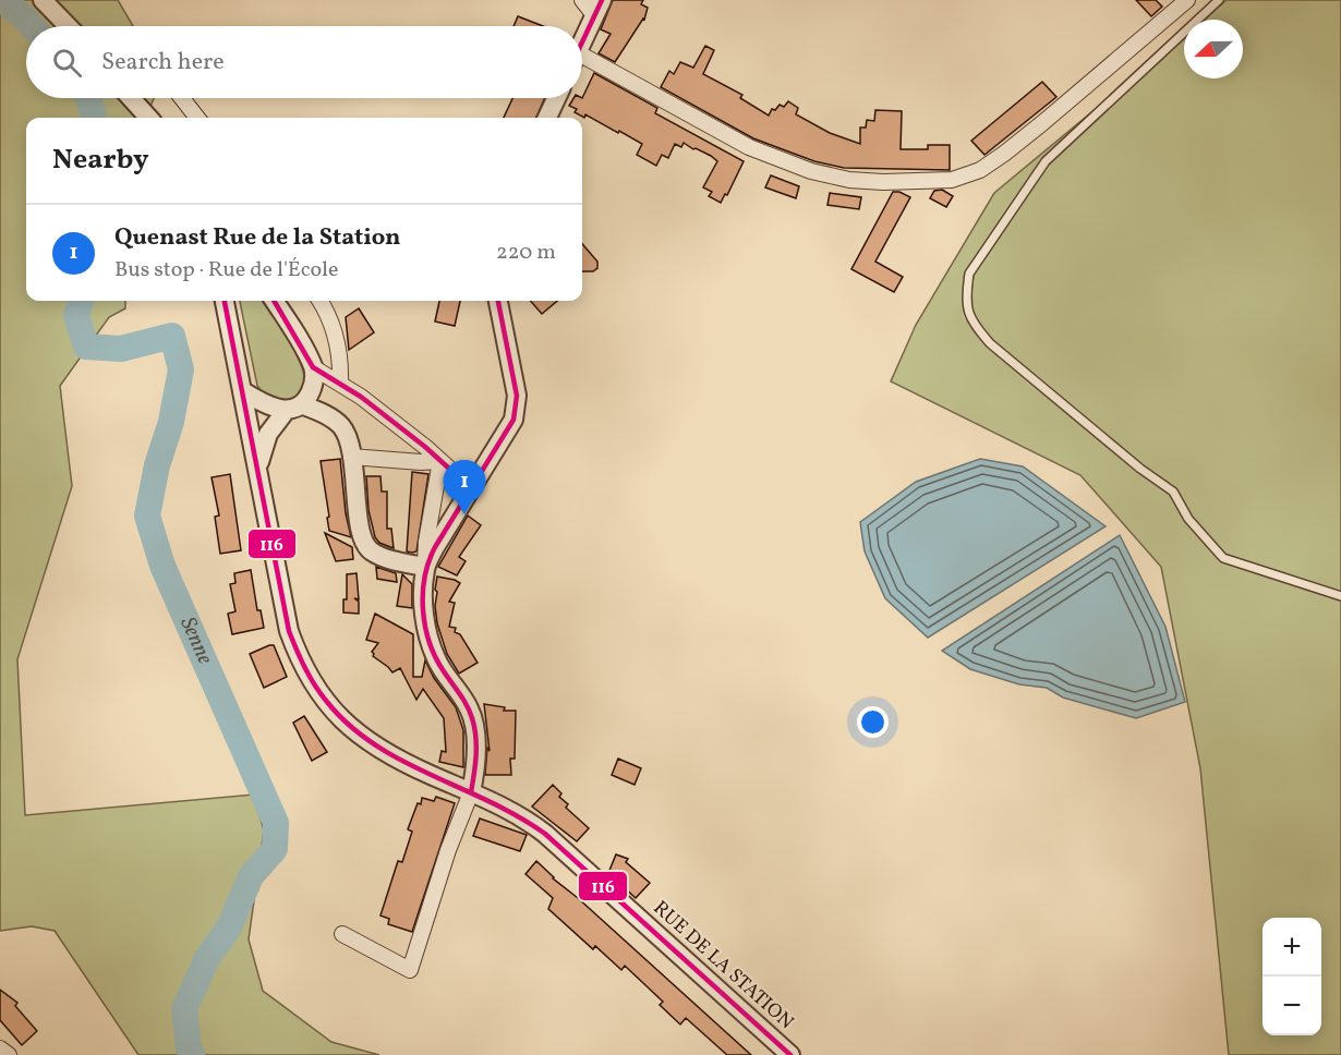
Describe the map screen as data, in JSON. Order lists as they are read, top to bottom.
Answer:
{
  "streets": {
    "street": ["RUE DE LA STATION"]
  },
  "water": ["Senne"],
  "lines": ["transit line 116"],
  "north": "left",
  "page": {
    "search": "Search here",
    "heading": "Nearby",
    "list": [
      {
        "mark": "1",
        "name": "Quenast Rue de la Station",
        "note": "Bus stop · Rue de l'École",
        "value": "220 m"
      }
    ],
    "pins": "1",
    "map_buttons": ["+", "−"]
  }
}
